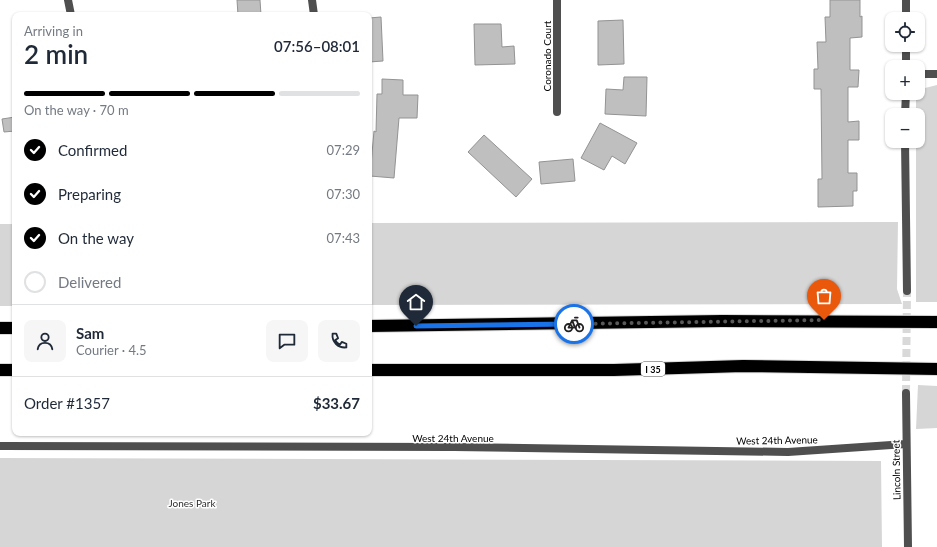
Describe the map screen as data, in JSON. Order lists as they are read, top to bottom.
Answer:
{
  "streets": {
    "highway": ["I 35"],
    "street": ["Coronado Court", "West 24th Avenue", "Lincoln Street"]
  },
  "crossings": [
    ["West 24th Avenue", "Lincoln Street"]
  ],
  "parks": ["Jones Park"],
  "page": {
    "map_buttons": ["+", "−"],
    "heading": ["2 min", "Arriving in", "07:56–08:01"],
    "panel": [
      "Sam",
      "Courier · 4.5",
      "Order #1357",
      "$33.67"
    ],
    "bar": "On the way · 70 m",
    "list": [
      ["Confirmed", "07:29"],
      ["Preparing", "07:30"],
      ["On the way", "07:43"],
      "Delivered"
    ]
  }
}
